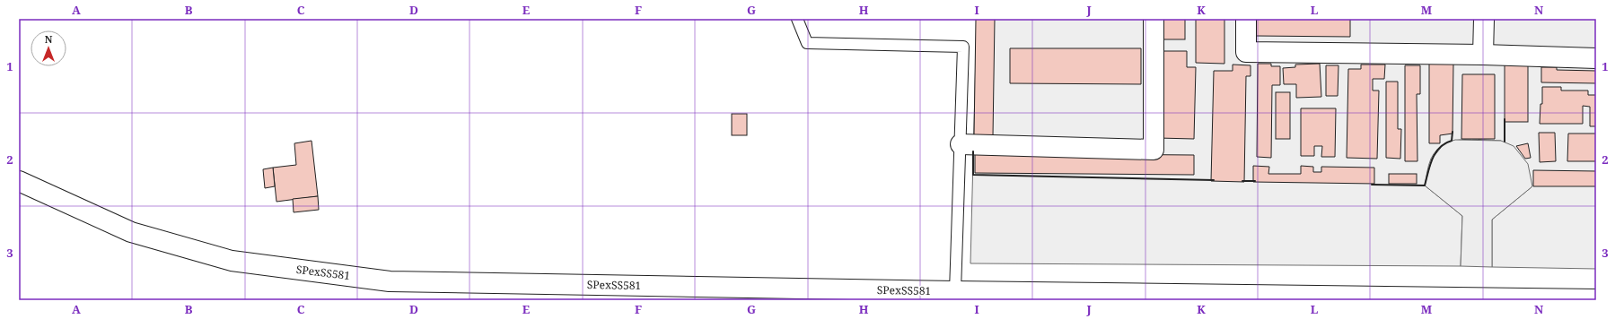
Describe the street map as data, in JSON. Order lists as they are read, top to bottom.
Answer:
{
  "streets": {
    "main road": ["SPexSS581"]
  },
  "north": "top",
  "grid": {
    "columns": [
      "A",
      "B",
      "C",
      "D",
      "E",
      "F",
      "G",
      "H",
      "I",
      "J",
      "K",
      "L",
      "M",
      "N"
    ],
    "rows": ["1", "2", "3"]
  }
}
